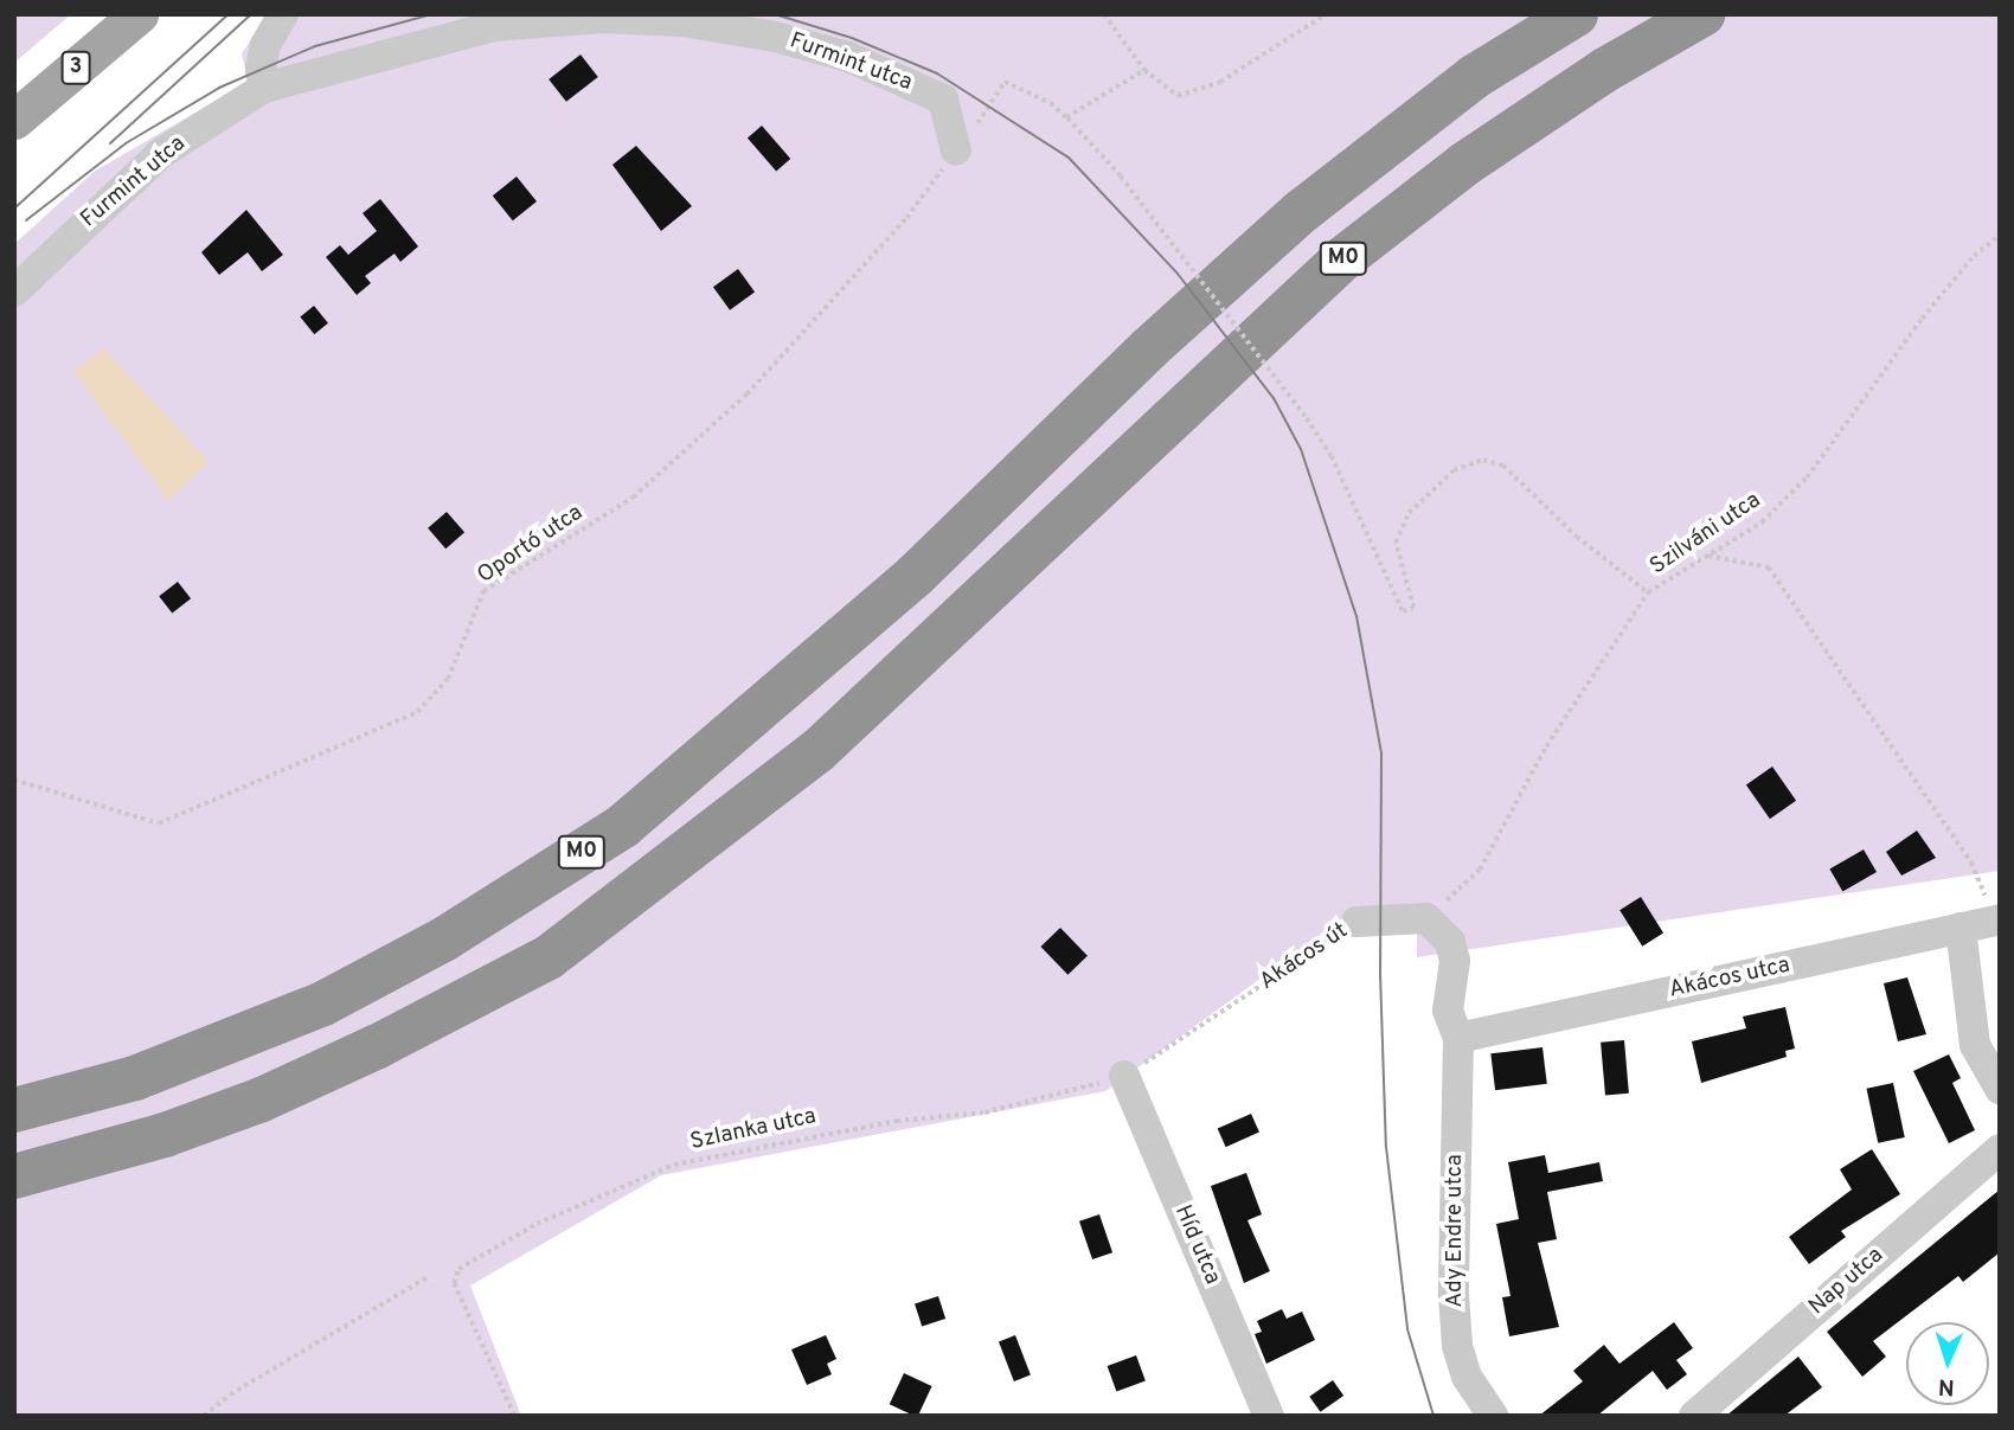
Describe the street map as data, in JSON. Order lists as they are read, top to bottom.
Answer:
{
  "streets": {
    "highway": ["M0"],
    "main road": ["3"],
    "street": [
      "Furmint utca",
      "Akácos út",
      "Akácos utca",
      "Ady Endre utca",
      "Híd utca",
      "Nap utca"
    ],
    "path": ["Szilváni utca", "Oportó utca", "Szlanka utca"]
  },
  "crossings": [
    ["Furmint utca", "Oportó utca"],
    ["Szilváni utca", "Akácos út"],
    ["Akácos út", "Szlanka utca"],
    ["Akácos út", "Híd utca"],
    ["Akácos utca", "Ady Endre utca"],
    ["Szlanka utca", "Híd utca"]
  ],
  "north": "bottom"
}
